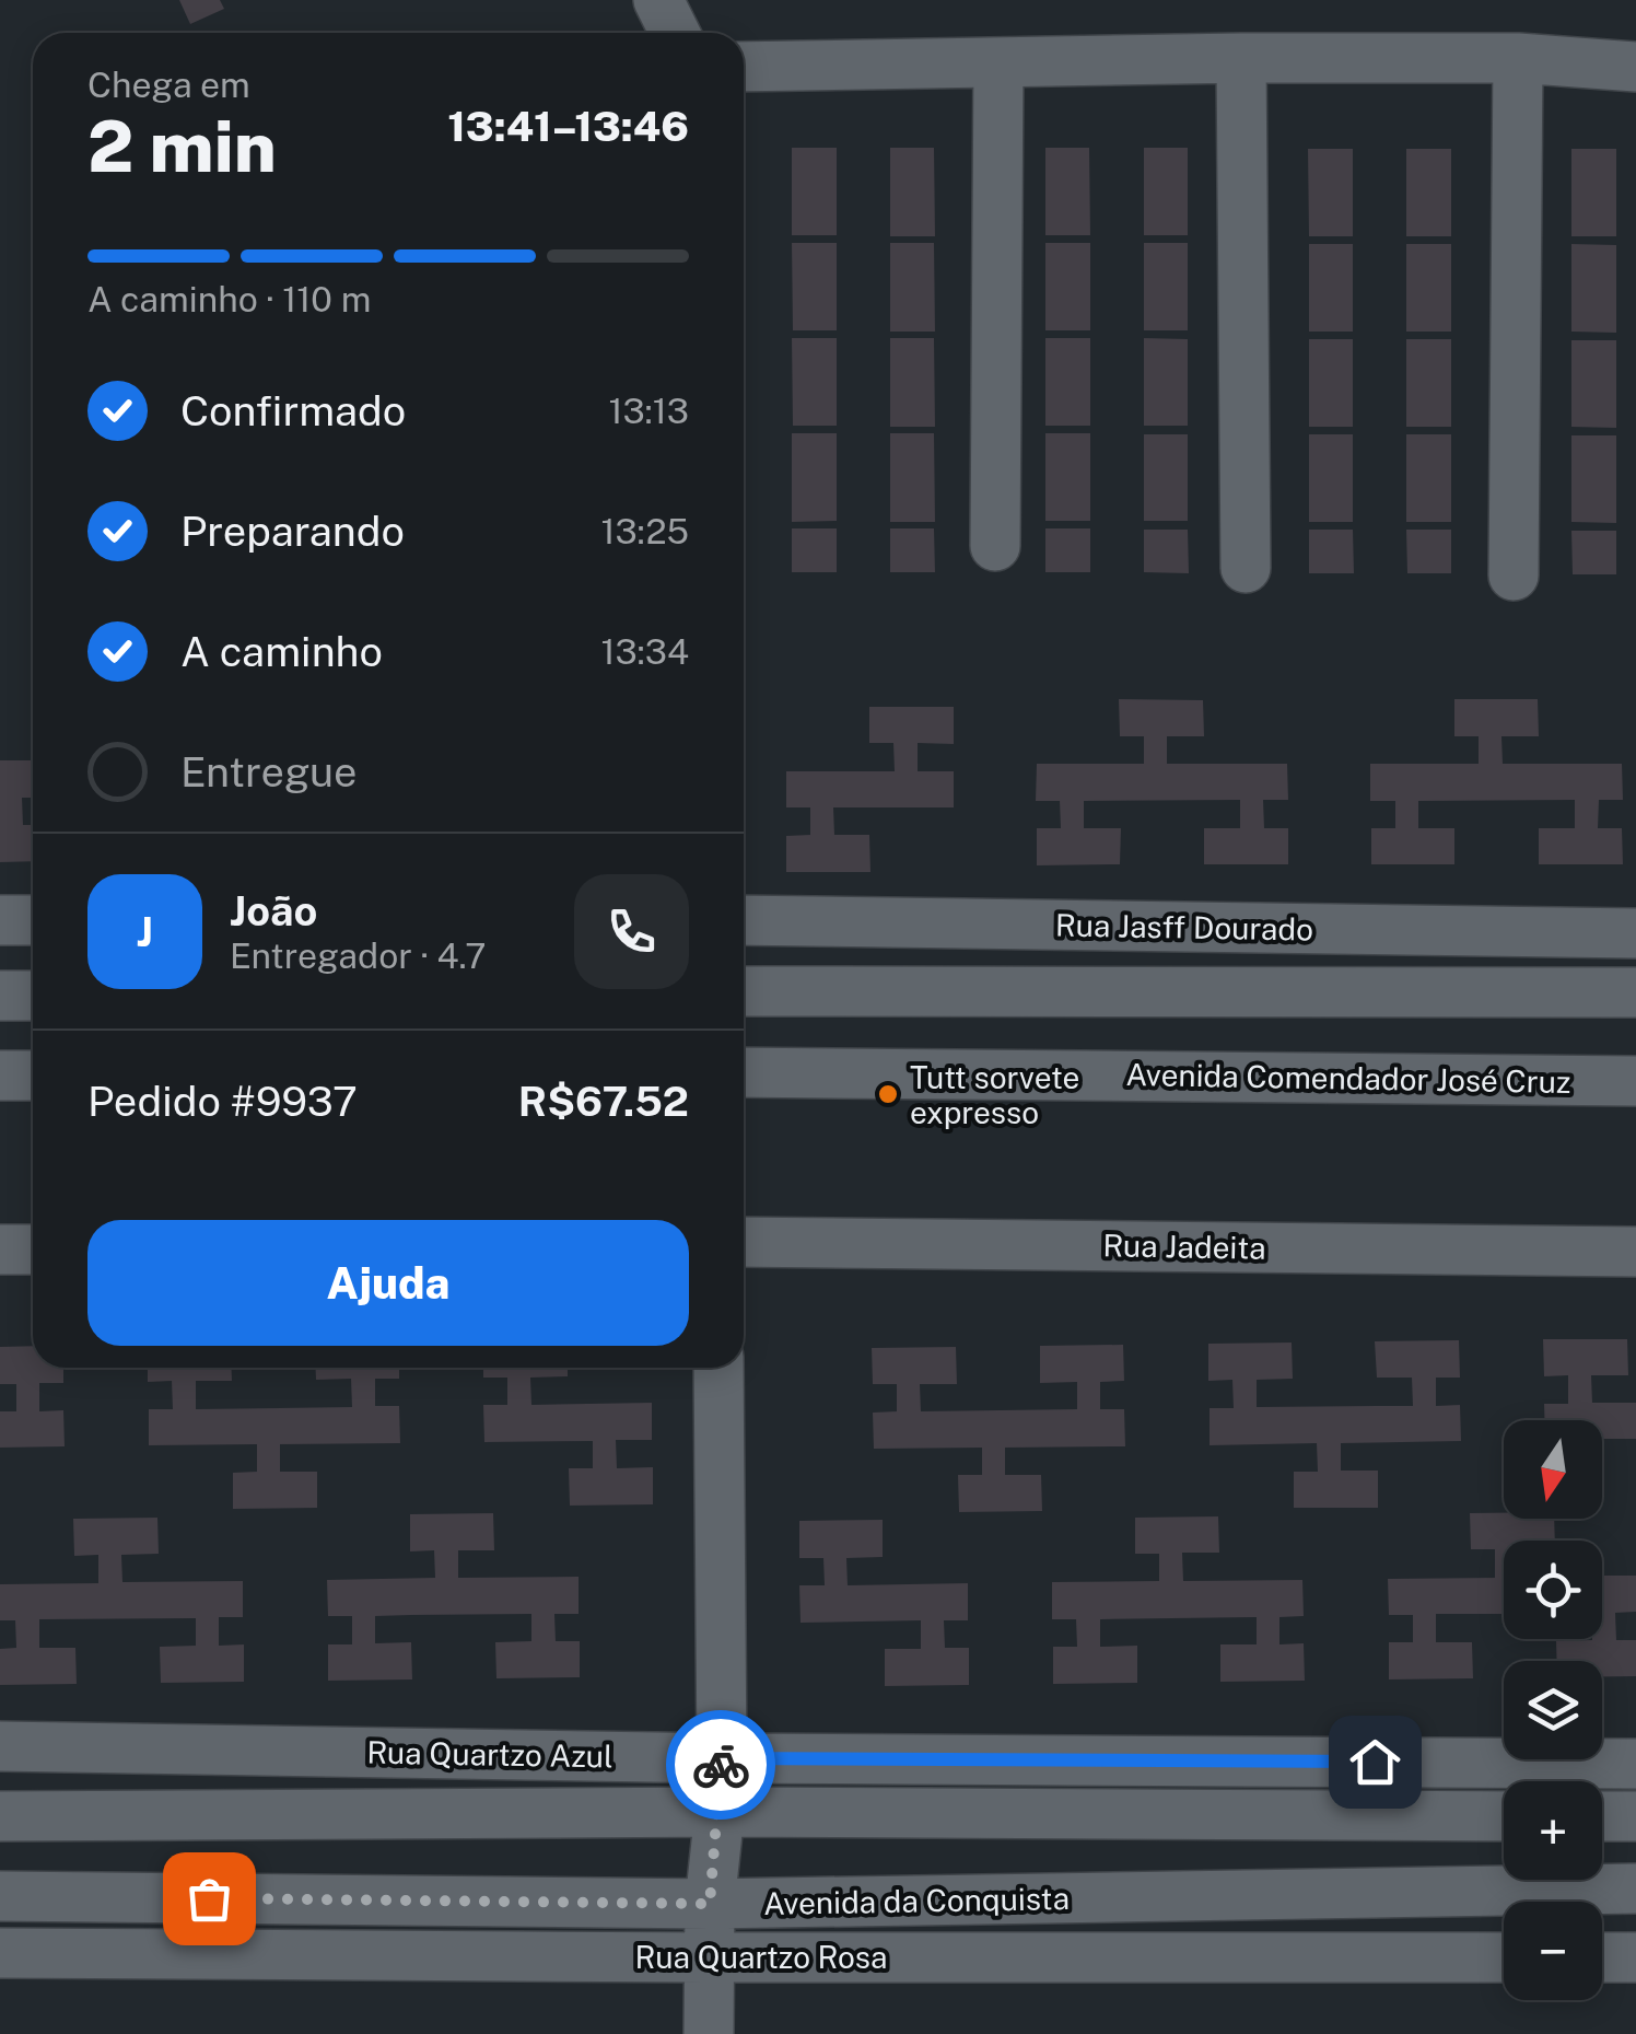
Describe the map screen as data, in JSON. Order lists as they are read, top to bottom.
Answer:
{
  "streets": {
    "street": [
      "Rua Jasff Dourado",
      "Avenida Comendador José Cruz",
      "Rua Jadeita",
      "Rua Quartzo Azul",
      "Avenida da Conquista",
      "Rua Quartzo Rosa"
    ]
  },
  "places": ["Tutt sorvete expresso"],
  "north": "bottom",
  "page": {
    "heading": ["2 min", "Chega em", "13:41–13:46"],
    "panel": [
      "João",
      "Entregador · 4.7",
      "Pedido #9937",
      "R$67.52"
    ],
    "bar": "A caminho · 110 m",
    "list": [
      ["Confirmado", "13:13"],
      ["Preparando", "13:25"],
      ["A caminho", "13:34"],
      "Entregue"
    ],
    "round": "J",
    "buttons": "Ajuda",
    "map_buttons": ["+", "−"]
  }
}
